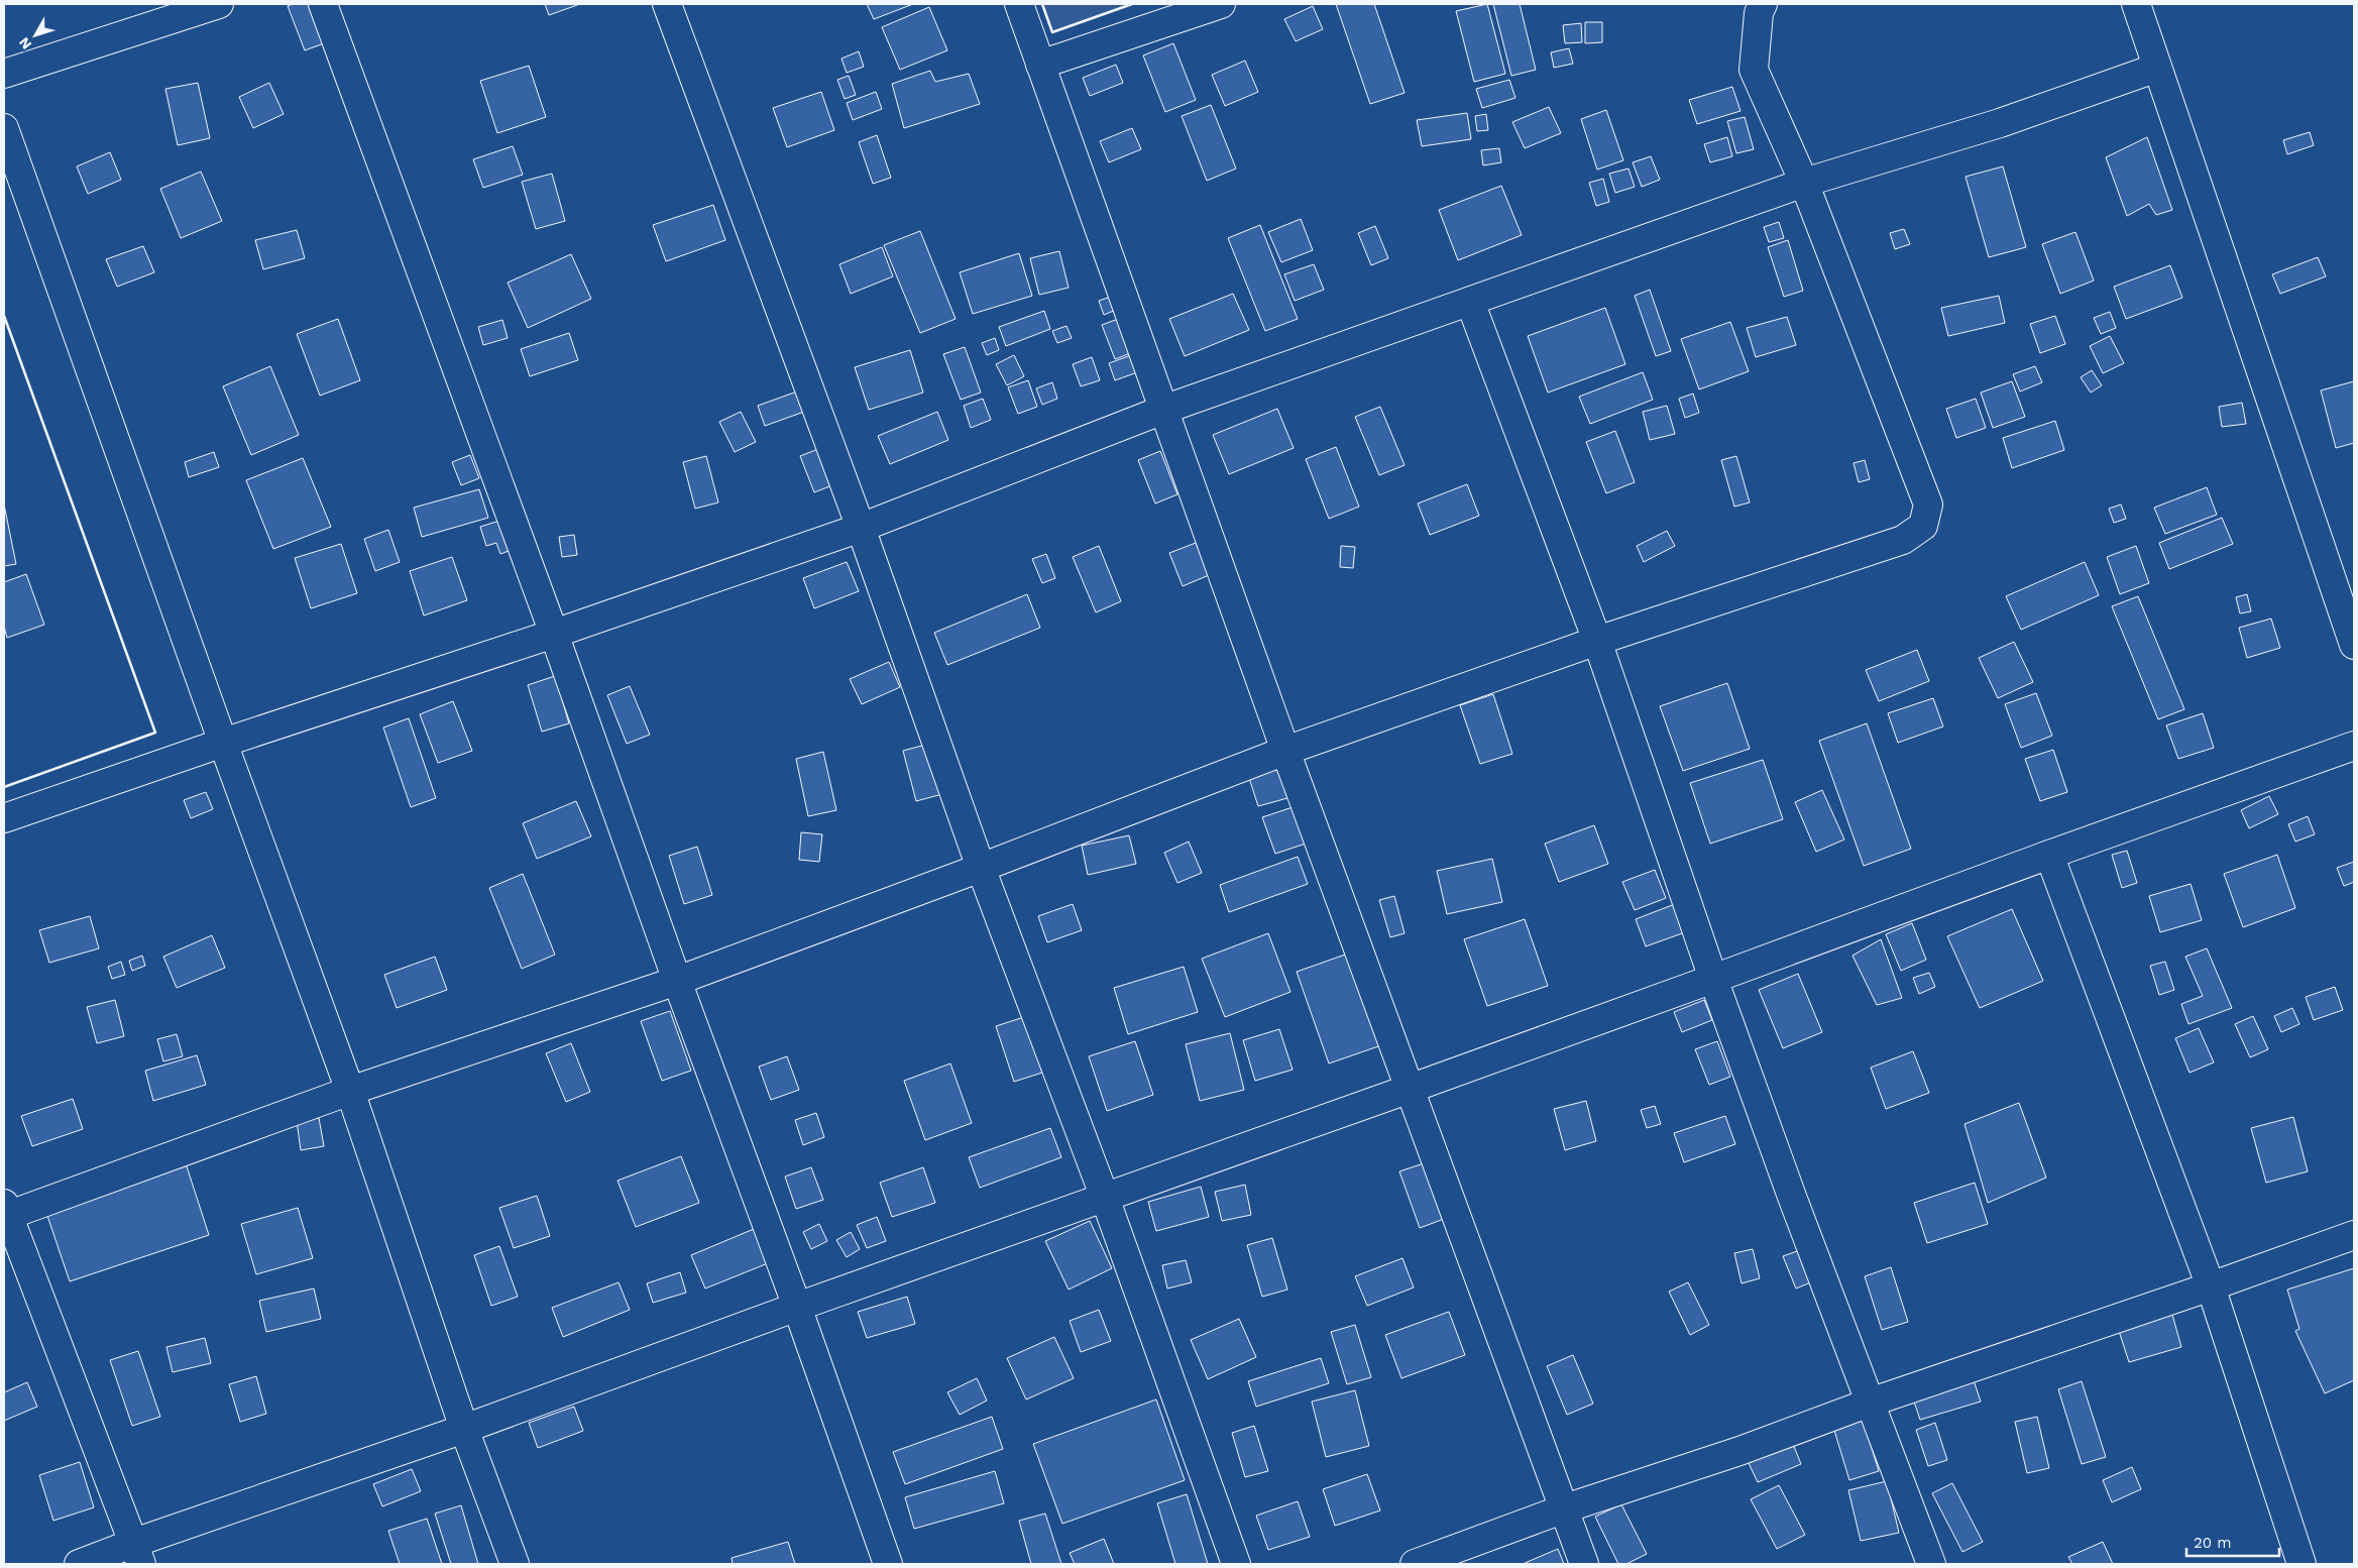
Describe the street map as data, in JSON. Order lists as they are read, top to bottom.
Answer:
{
  "scale_bar": "20 m",
  "north": "bottom left"
}
